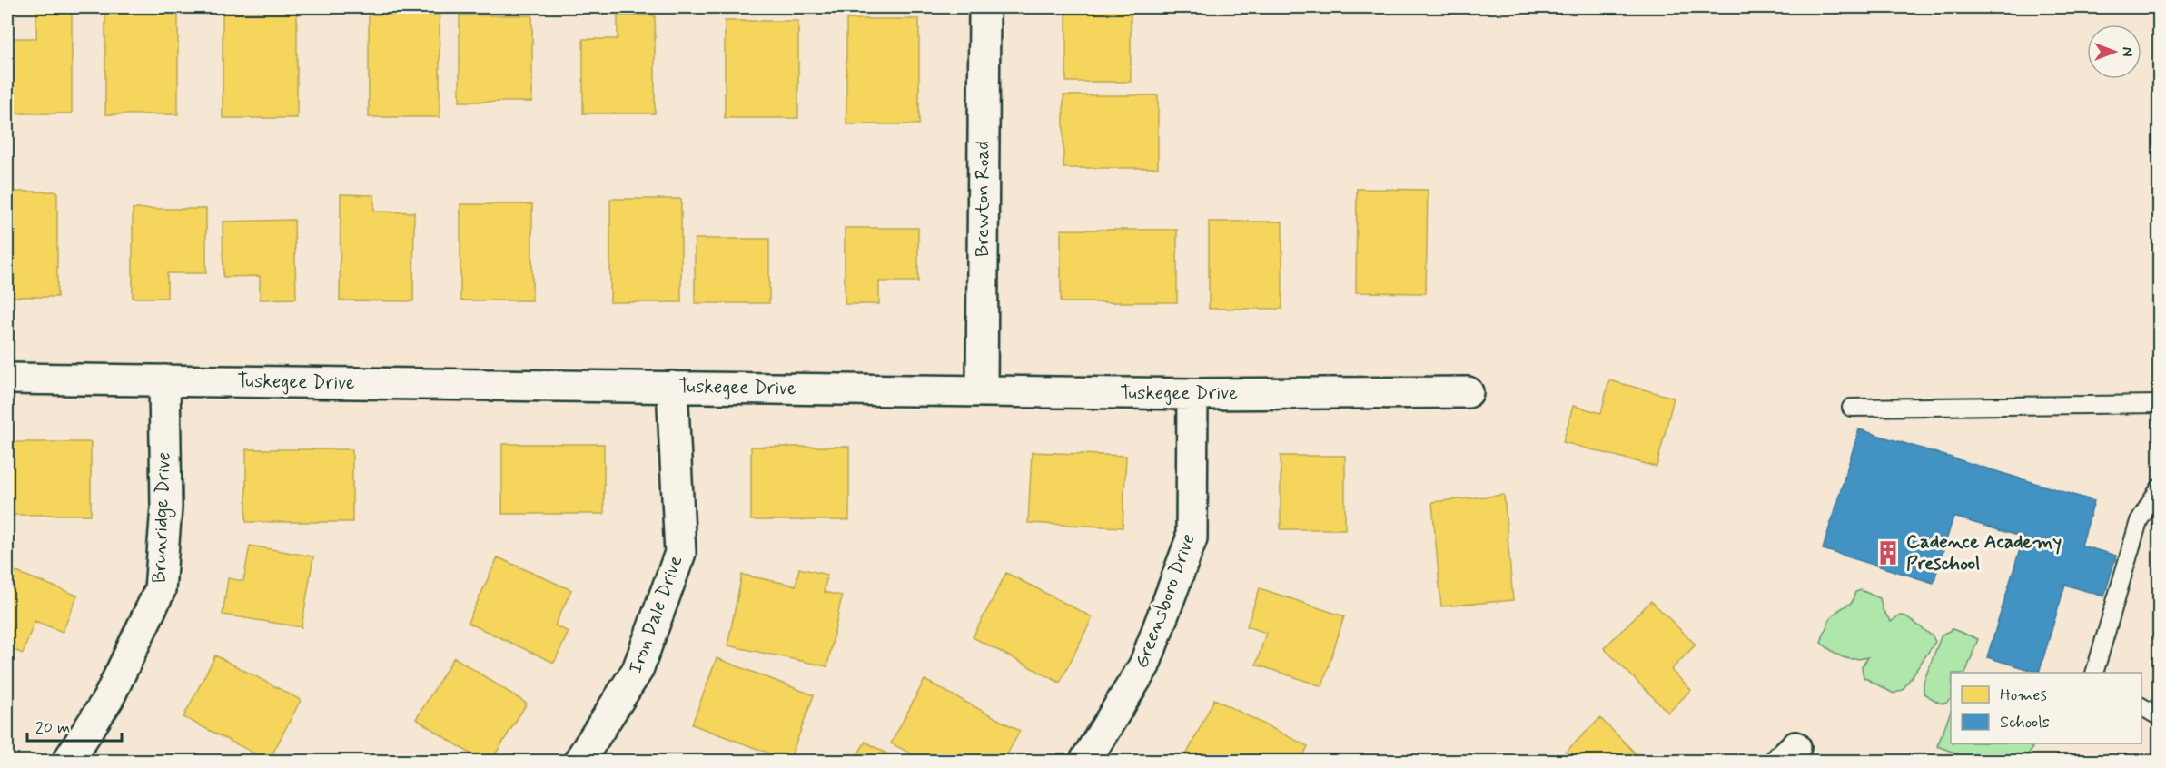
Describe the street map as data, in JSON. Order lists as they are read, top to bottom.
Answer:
{
  "streets": {
    "street": [
      "Brewton Road",
      "Tuskegee Drive",
      "Brunridge Drive",
      "Greensboro Drive",
      "Iron Dale Drive"
    ]
  },
  "crossings": [
    ["Brewton Road", "Tuskegee Drive"],
    ["Tuskegee Drive", "Brunridge Drive"],
    ["Tuskegee Drive", "Greensboro Drive"],
    ["Tuskegee Drive", "Iron Dale Drive"]
  ],
  "places": {
    "building": ["Cadence Academy Preschool"]
  },
  "legend": ["Homes", "Schools"],
  "scale_bar": "20 m",
  "north": "right"
}
